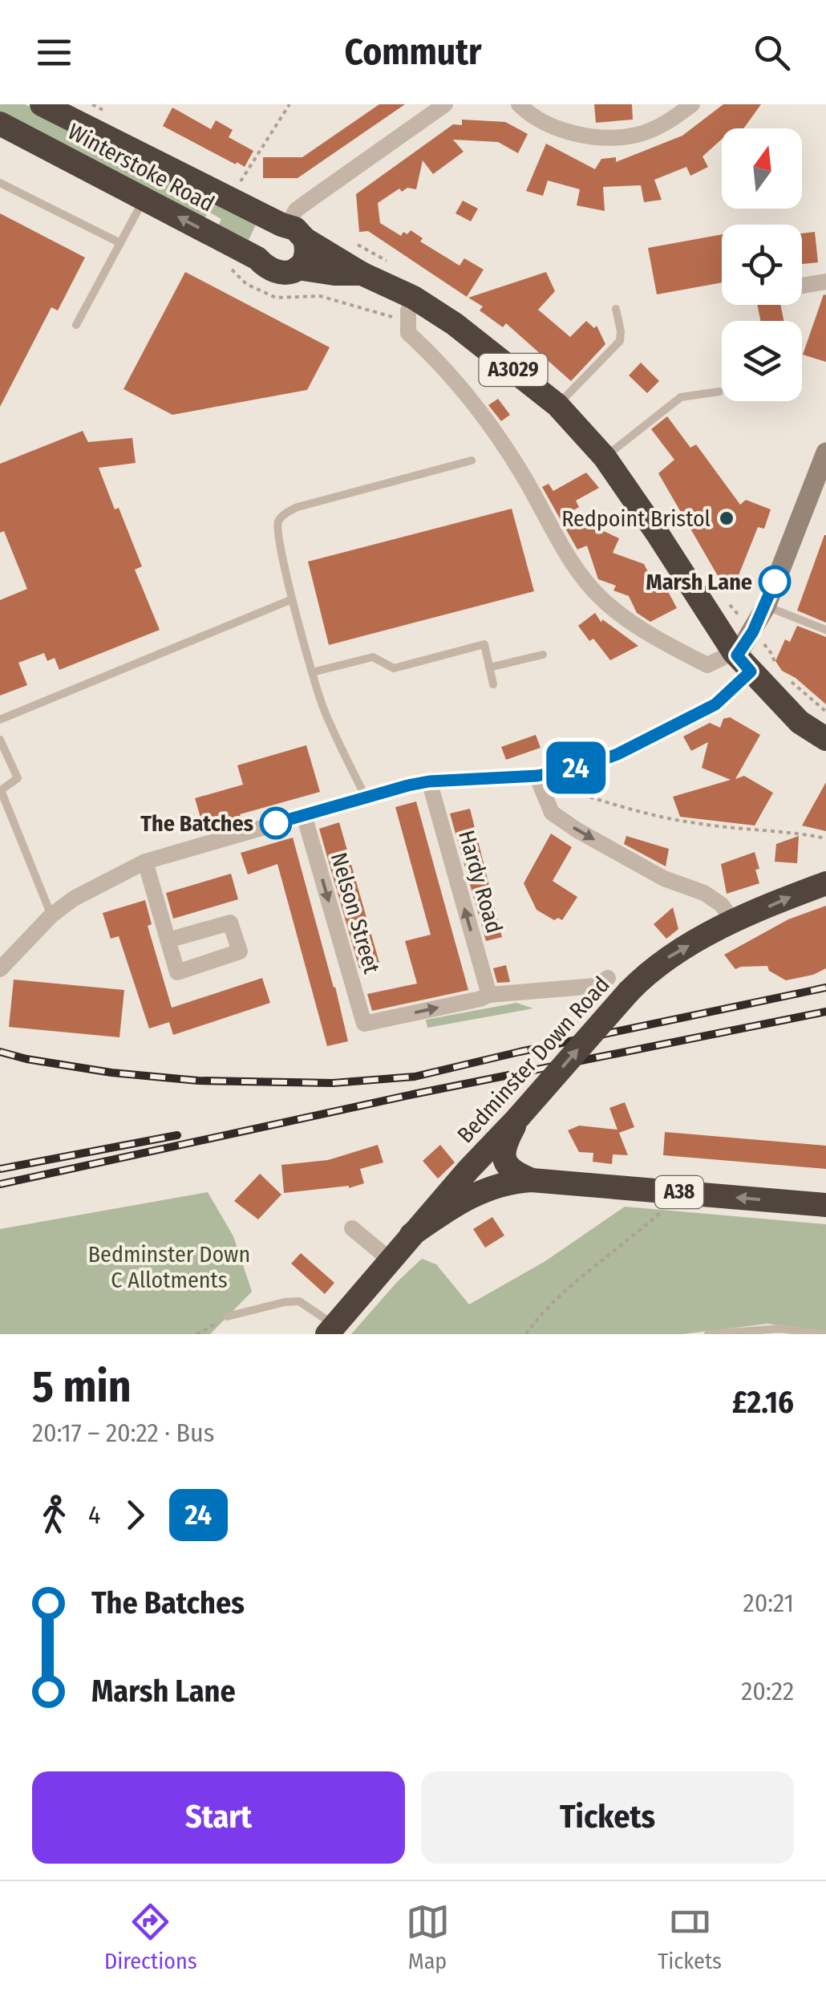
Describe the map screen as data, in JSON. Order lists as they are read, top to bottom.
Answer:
{
  "streets": {
    "highway": [
      "Winterstoke Road",
      "A3029",
      "Bedminster Down Road",
      "A38"
    ],
    "street": ["Hardy Road", "Nelson Street"]
  },
  "crossings": [
    ["Hardy Road", "Nelson Street"],
    ["Bedminster Down Road", "A38"]
  ],
  "one_way": ["Hardy Road", "Bedminster Down Road"],
  "parks": ["Bedminster Down C Allotments"],
  "places": ["Redpoint Bristol", "Marsh Lane", "The Batches"],
  "lines": ["bus line 24"],
  "north": "top",
  "page": {
    "header": "Commutr",
    "on_map": "24",
    "heading": ["5 min", "20:17 – 20:22 · Bus", "£2.16"],
    "legs": ["4", "24"],
    "list": [
      {
        "name": "The Batches",
        "value": "20:21"
      },
      {
        "name": "Marsh Lane",
        "value": "20:22"
      }
    ],
    "buttons": ["Start", "Tickets"],
    "tabs": ["Directions", "Map", "Tickets"]
  }
}
